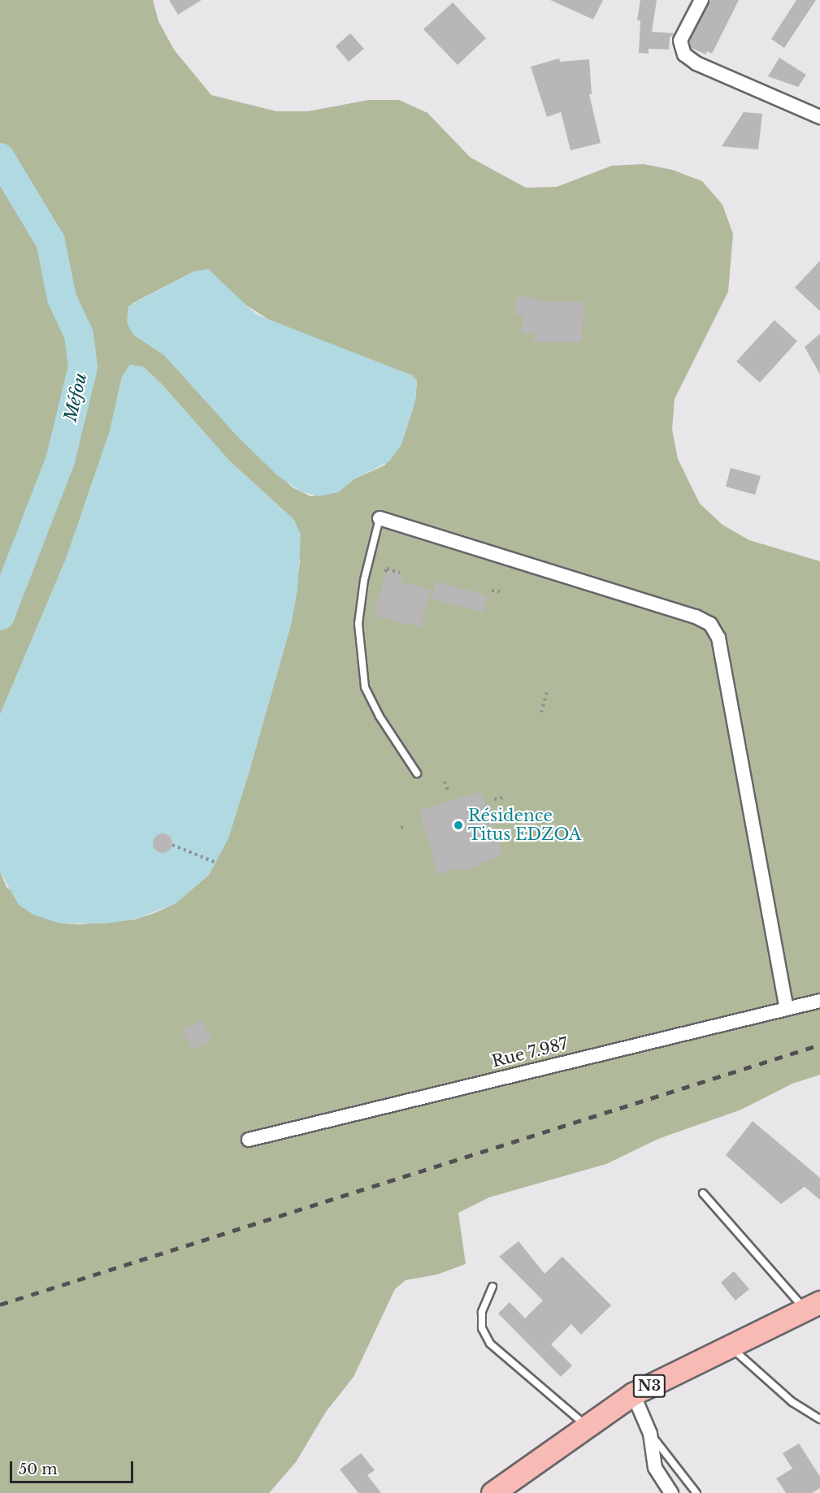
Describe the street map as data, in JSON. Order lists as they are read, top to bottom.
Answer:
{
  "streets": {
    "highway": ["N3"],
    "street": ["Rue 7.987"]
  },
  "water": ["Méfou"],
  "places": ["Résidence Titus EDZOA"],
  "scale_bar": "50 m"
}
